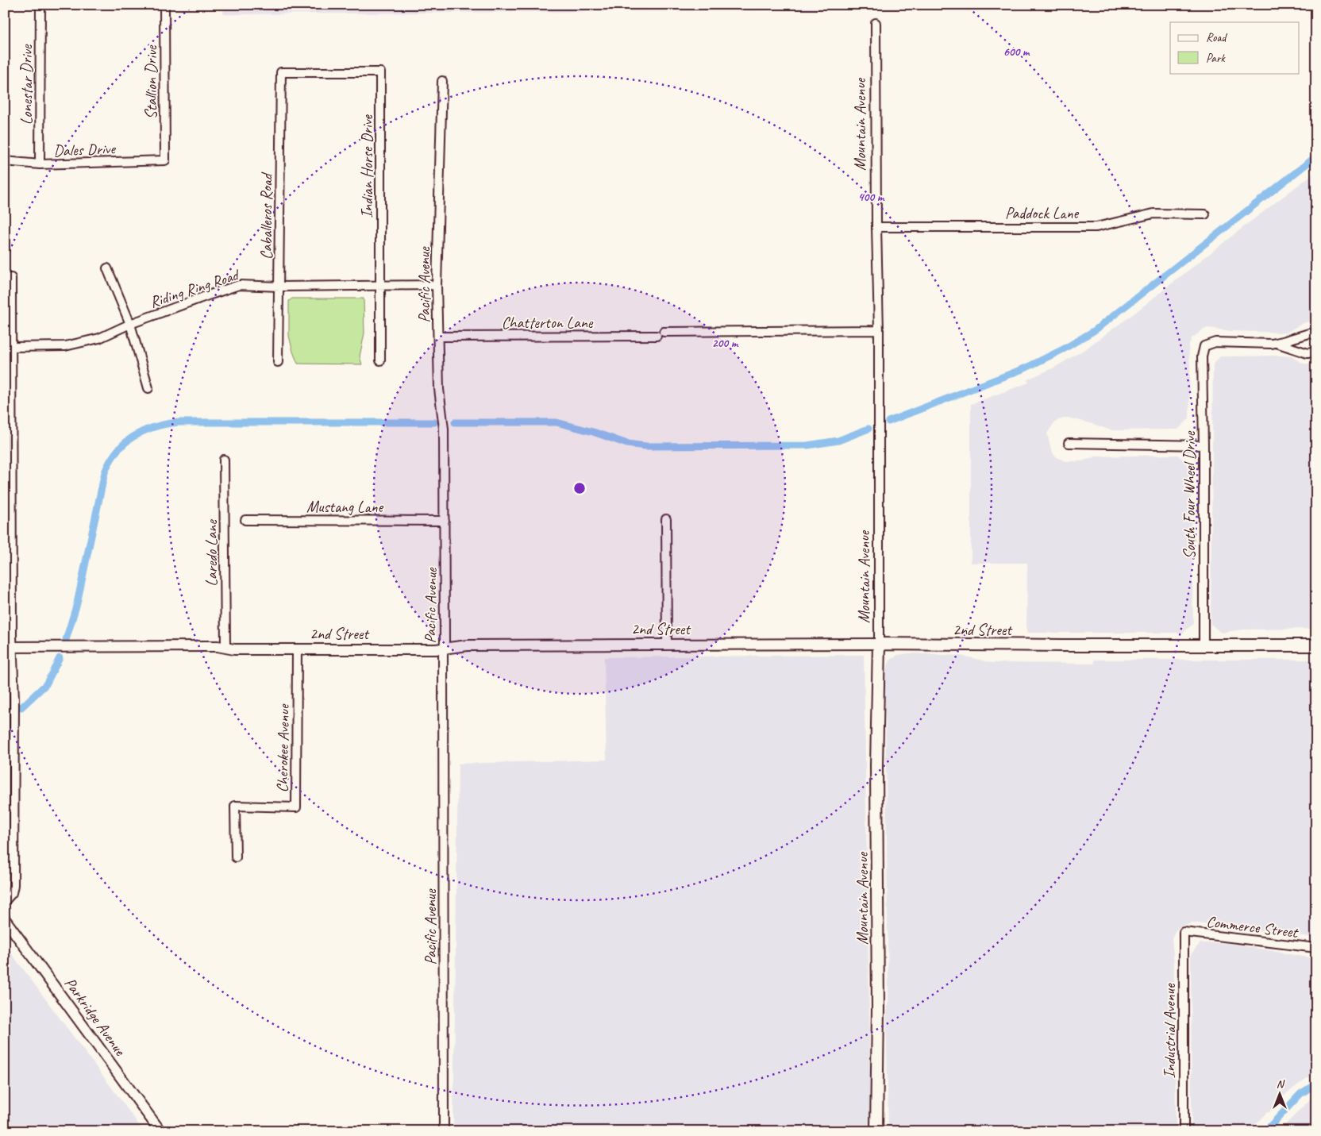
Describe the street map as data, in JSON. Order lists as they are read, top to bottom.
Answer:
{
  "streets": {
    "main road": ["Mountain Avenue", "2nd Street"],
    "street": [
      "Stallion Drive",
      "Lonestar Drive",
      "Dales Drive",
      "Indian Horse Drive",
      "Paddock Lane",
      "Caballeros Road",
      "Pacific Avenue",
      "Riding Ring Road",
      "Chatterton Lane",
      "South Four Wheel Drive",
      "Mustang Lane",
      "Laredo Lane",
      "Cherokee Avenue",
      "Commerce Street",
      "Parkridge Avenue",
      "Industrial Avenue"
    ]
  },
  "crossings": [
    ["Stallion Drive", "Dales Drive"],
    ["Lonestar Drive", "Dales Drive"],
    ["Mountain Avenue", "Paddock Lane"],
    ["Mountain Avenue", "Chatterton Lane"],
    ["Mountain Avenue", "2nd Street"],
    ["Indian Horse Drive", "Caballeros Road"],
    ["Indian Horse Drive", "Riding Ring Road"],
    ["Caballeros Road", "Riding Ring Road"],
    ["Pacific Avenue", "Riding Ring Road"],
    ["Pacific Avenue", "Chatterton Lane"],
    ["Pacific Avenue", "Mustang Lane"],
    ["Pacific Avenue", "2nd Street"],
    ["South Four Wheel Drive", "2nd Street"],
    ["Laredo Lane", "2nd Street"],
    ["2nd Street", "Cherokee Avenue"],
    ["Commerce Street", "Industrial Avenue"]
  ],
  "legend": ["Road", "Park"],
  "north": "top",
  "rings": ["600 m", "400 m", "200 m"]
}
